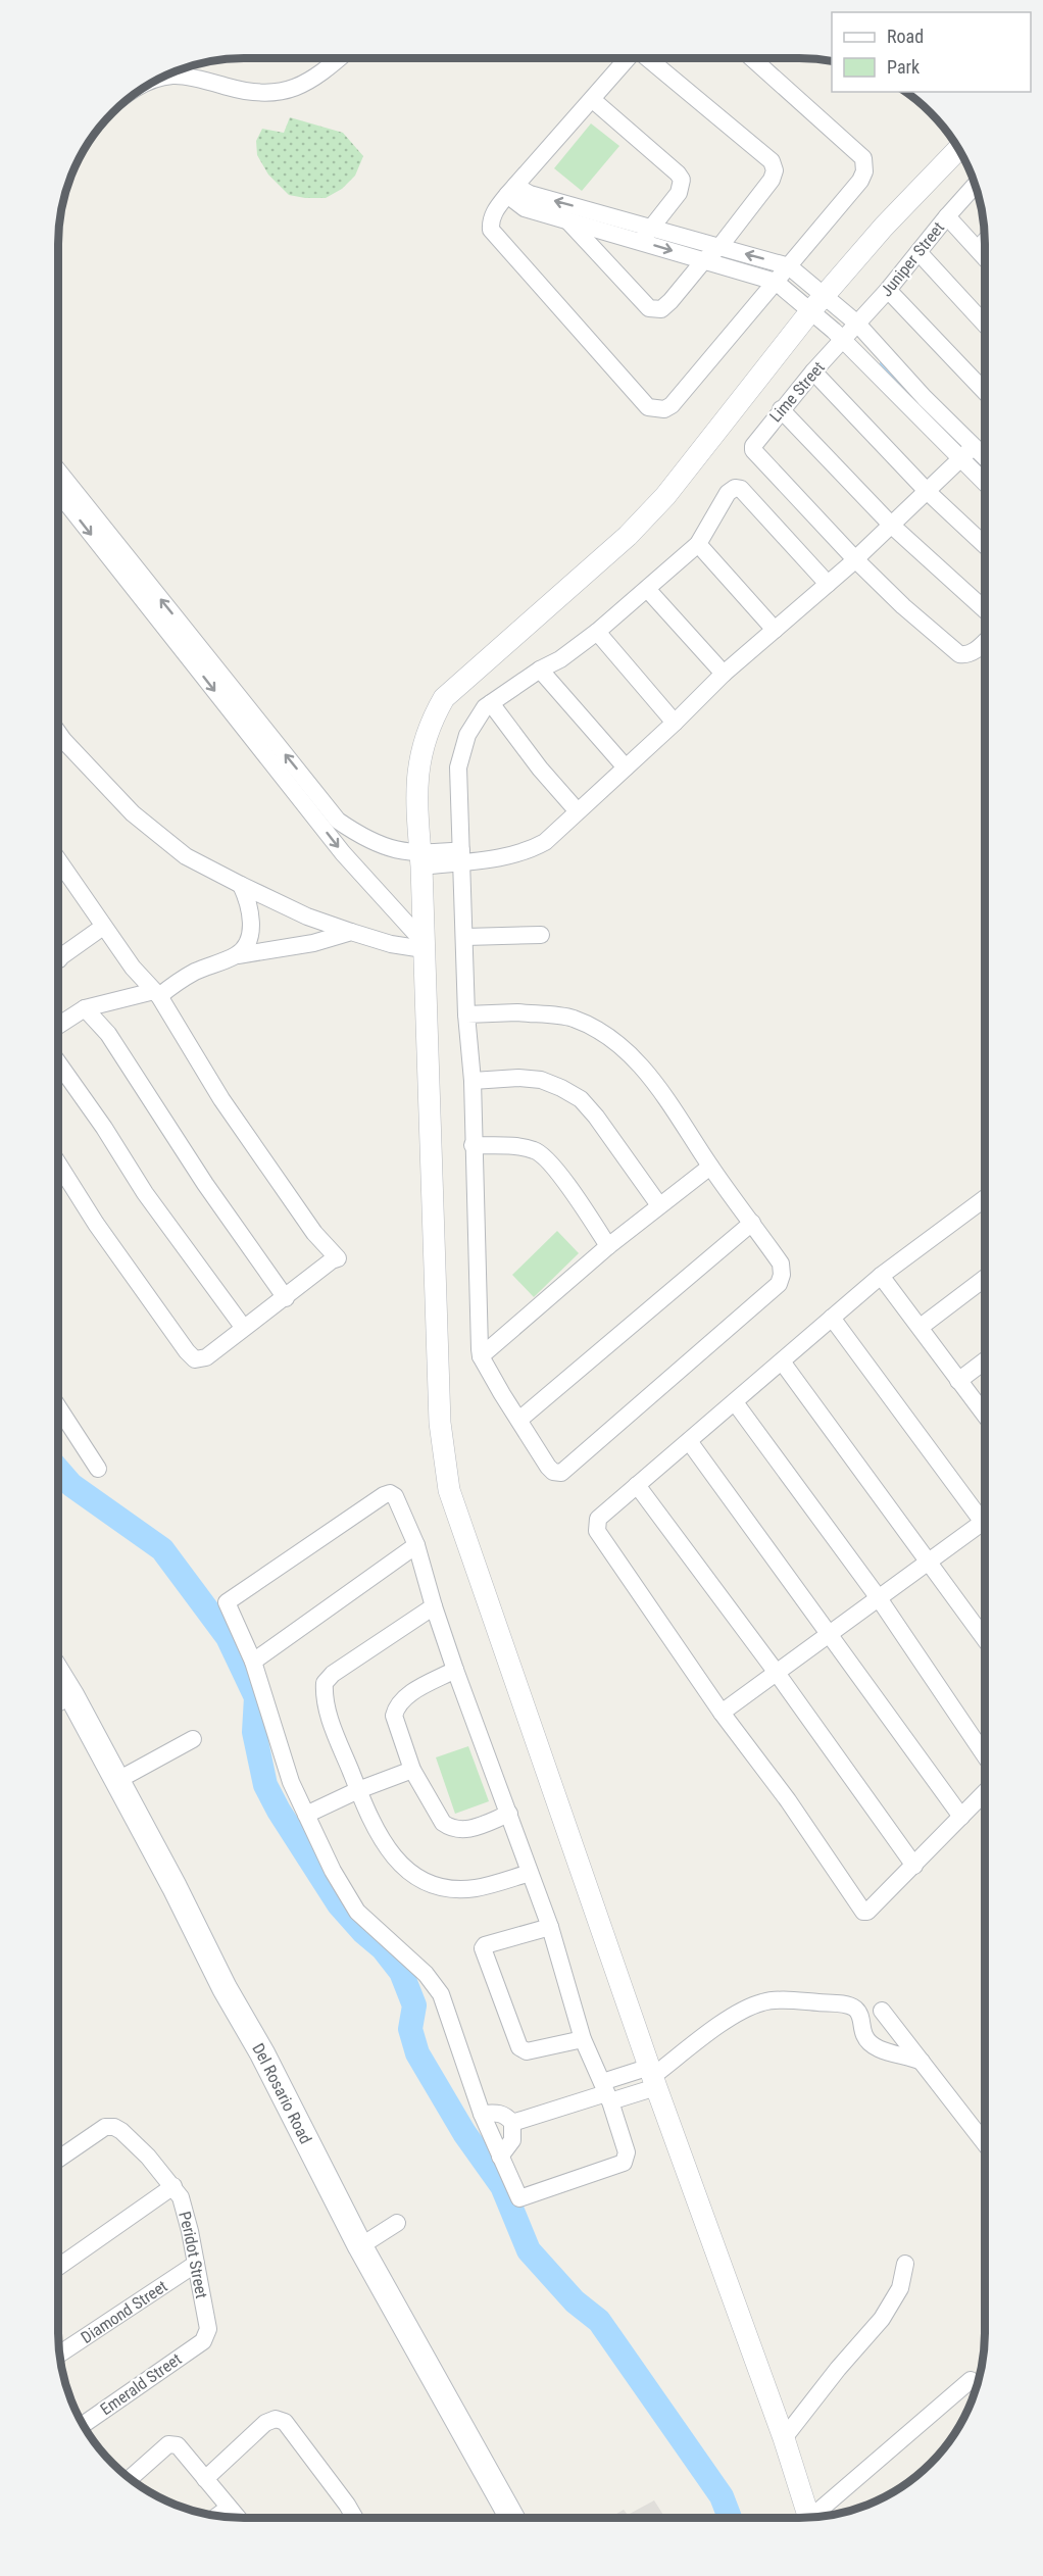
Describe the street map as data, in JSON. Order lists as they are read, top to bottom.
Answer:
{
  "streets": {
    "main road": ["Del Rosario Road"],
    "street": [
      "Juniper Street",
      "Lime Street",
      "Peridot Street",
      "Diamond Street",
      "Emerald Street"
    ]
  },
  "crossings": [
    ["Juniper Street", "Lime Street"],
    ["Peridot Street", "Diamond Street"],
    ["Peridot Street", "Emerald Street"]
  ],
  "legend": ["Road", "Park"]
}
